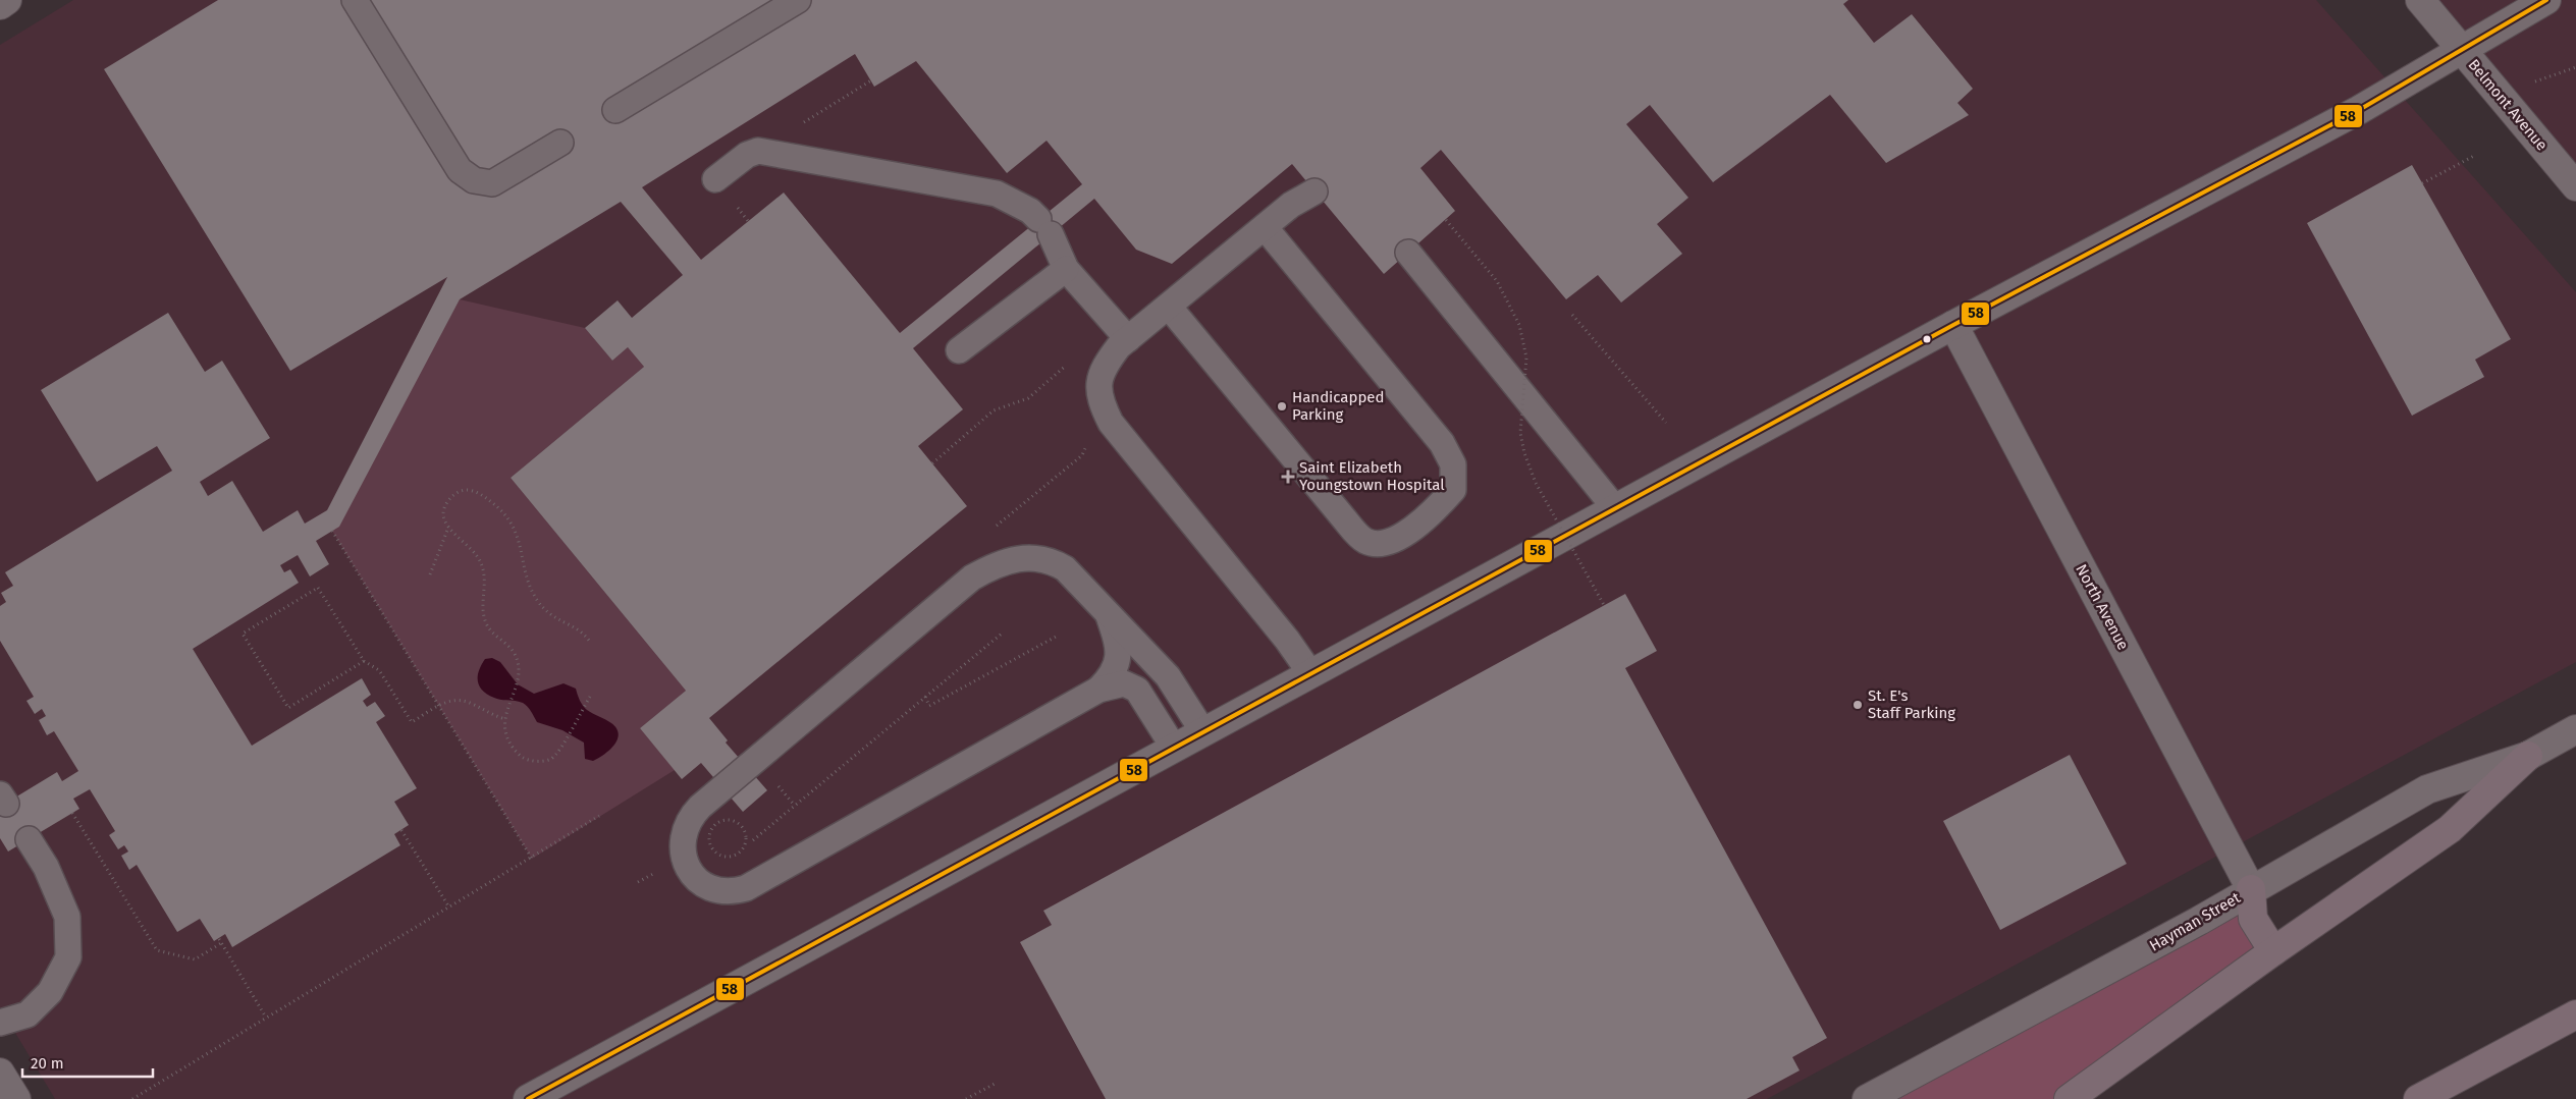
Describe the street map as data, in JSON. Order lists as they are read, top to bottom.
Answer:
{
  "streets": {
    "street": ["Belmont Avenue", "North Avenue", "Hayman Street"]
  },
  "crossings": [
    ["North Avenue", "Hayman Street"]
  ],
  "places": {
    "other": ["Handicapped Parking", "St. E's Staff Parking"],
    "health": ["Saint Elizabeth Youngstown Hospital"]
  },
  "lines": ["transit line 58"],
  "scale_bar": "20 m"
}
